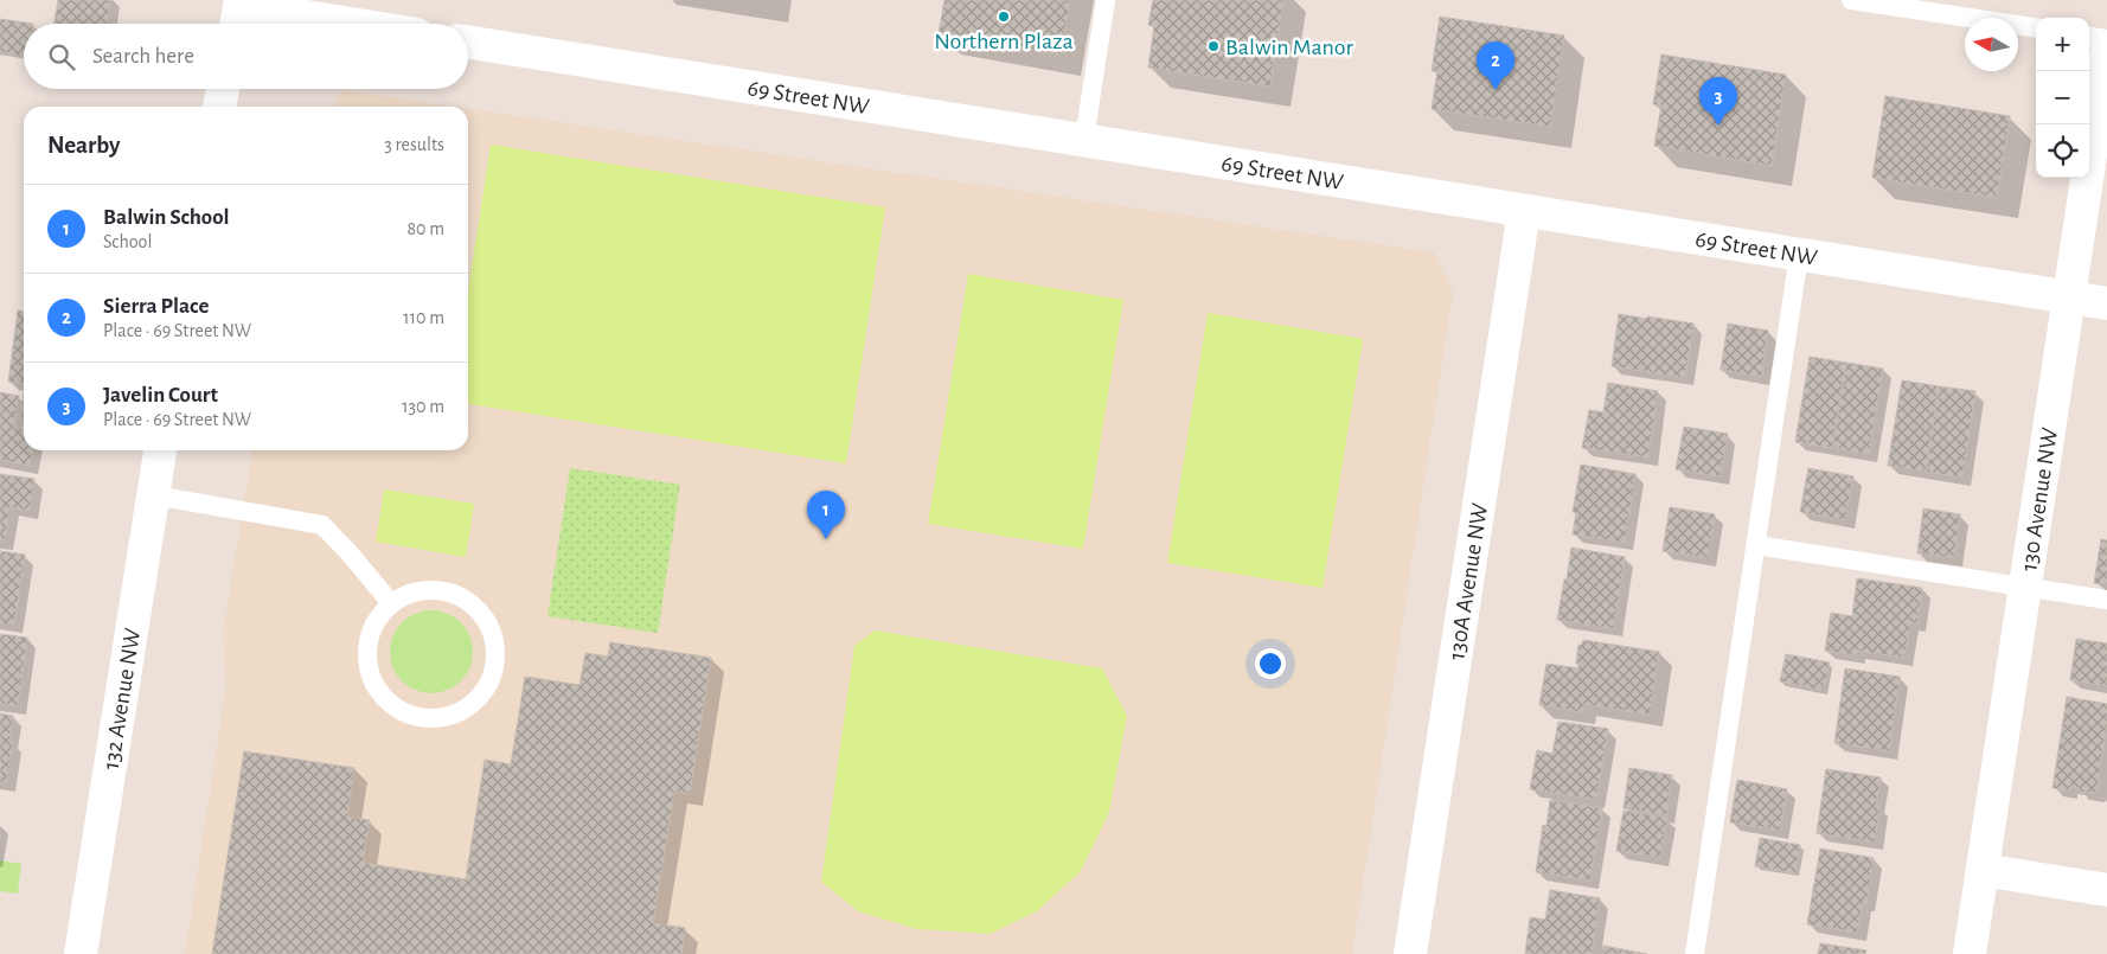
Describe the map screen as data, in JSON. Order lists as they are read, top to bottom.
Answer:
{
  "streets": {
    "street": [
      "69 Street NW",
      "130 Avenue NW",
      "130A Avenue NW",
      "132 Avenue NW"
    ]
  },
  "crossings": [
    ["69 Street NW", "130 Avenue NW"],
    ["69 Street NW", "130A Avenue NW"]
  ],
  "places": ["Northern Plaza", "Balwin Manor"],
  "north": "left",
  "page": {
    "map_buttons": ["+", "−"],
    "search": "Search here",
    "pins": ["2", "3", "1"],
    "heading": ["Nearby", "3 results"],
    "list": [
      {
        "mark": "1",
        "name": "Balwin School",
        "note": "School",
        "value": "80 m"
      },
      {
        "mark": "2",
        "name": "Sierra Place",
        "note": "Place · 69 Street NW",
        "value": "110 m"
      },
      {
        "mark": "3",
        "name": "Javelin Court",
        "note": "Place · 69 Street NW",
        "value": "130 m"
      }
    ]
  }
}
